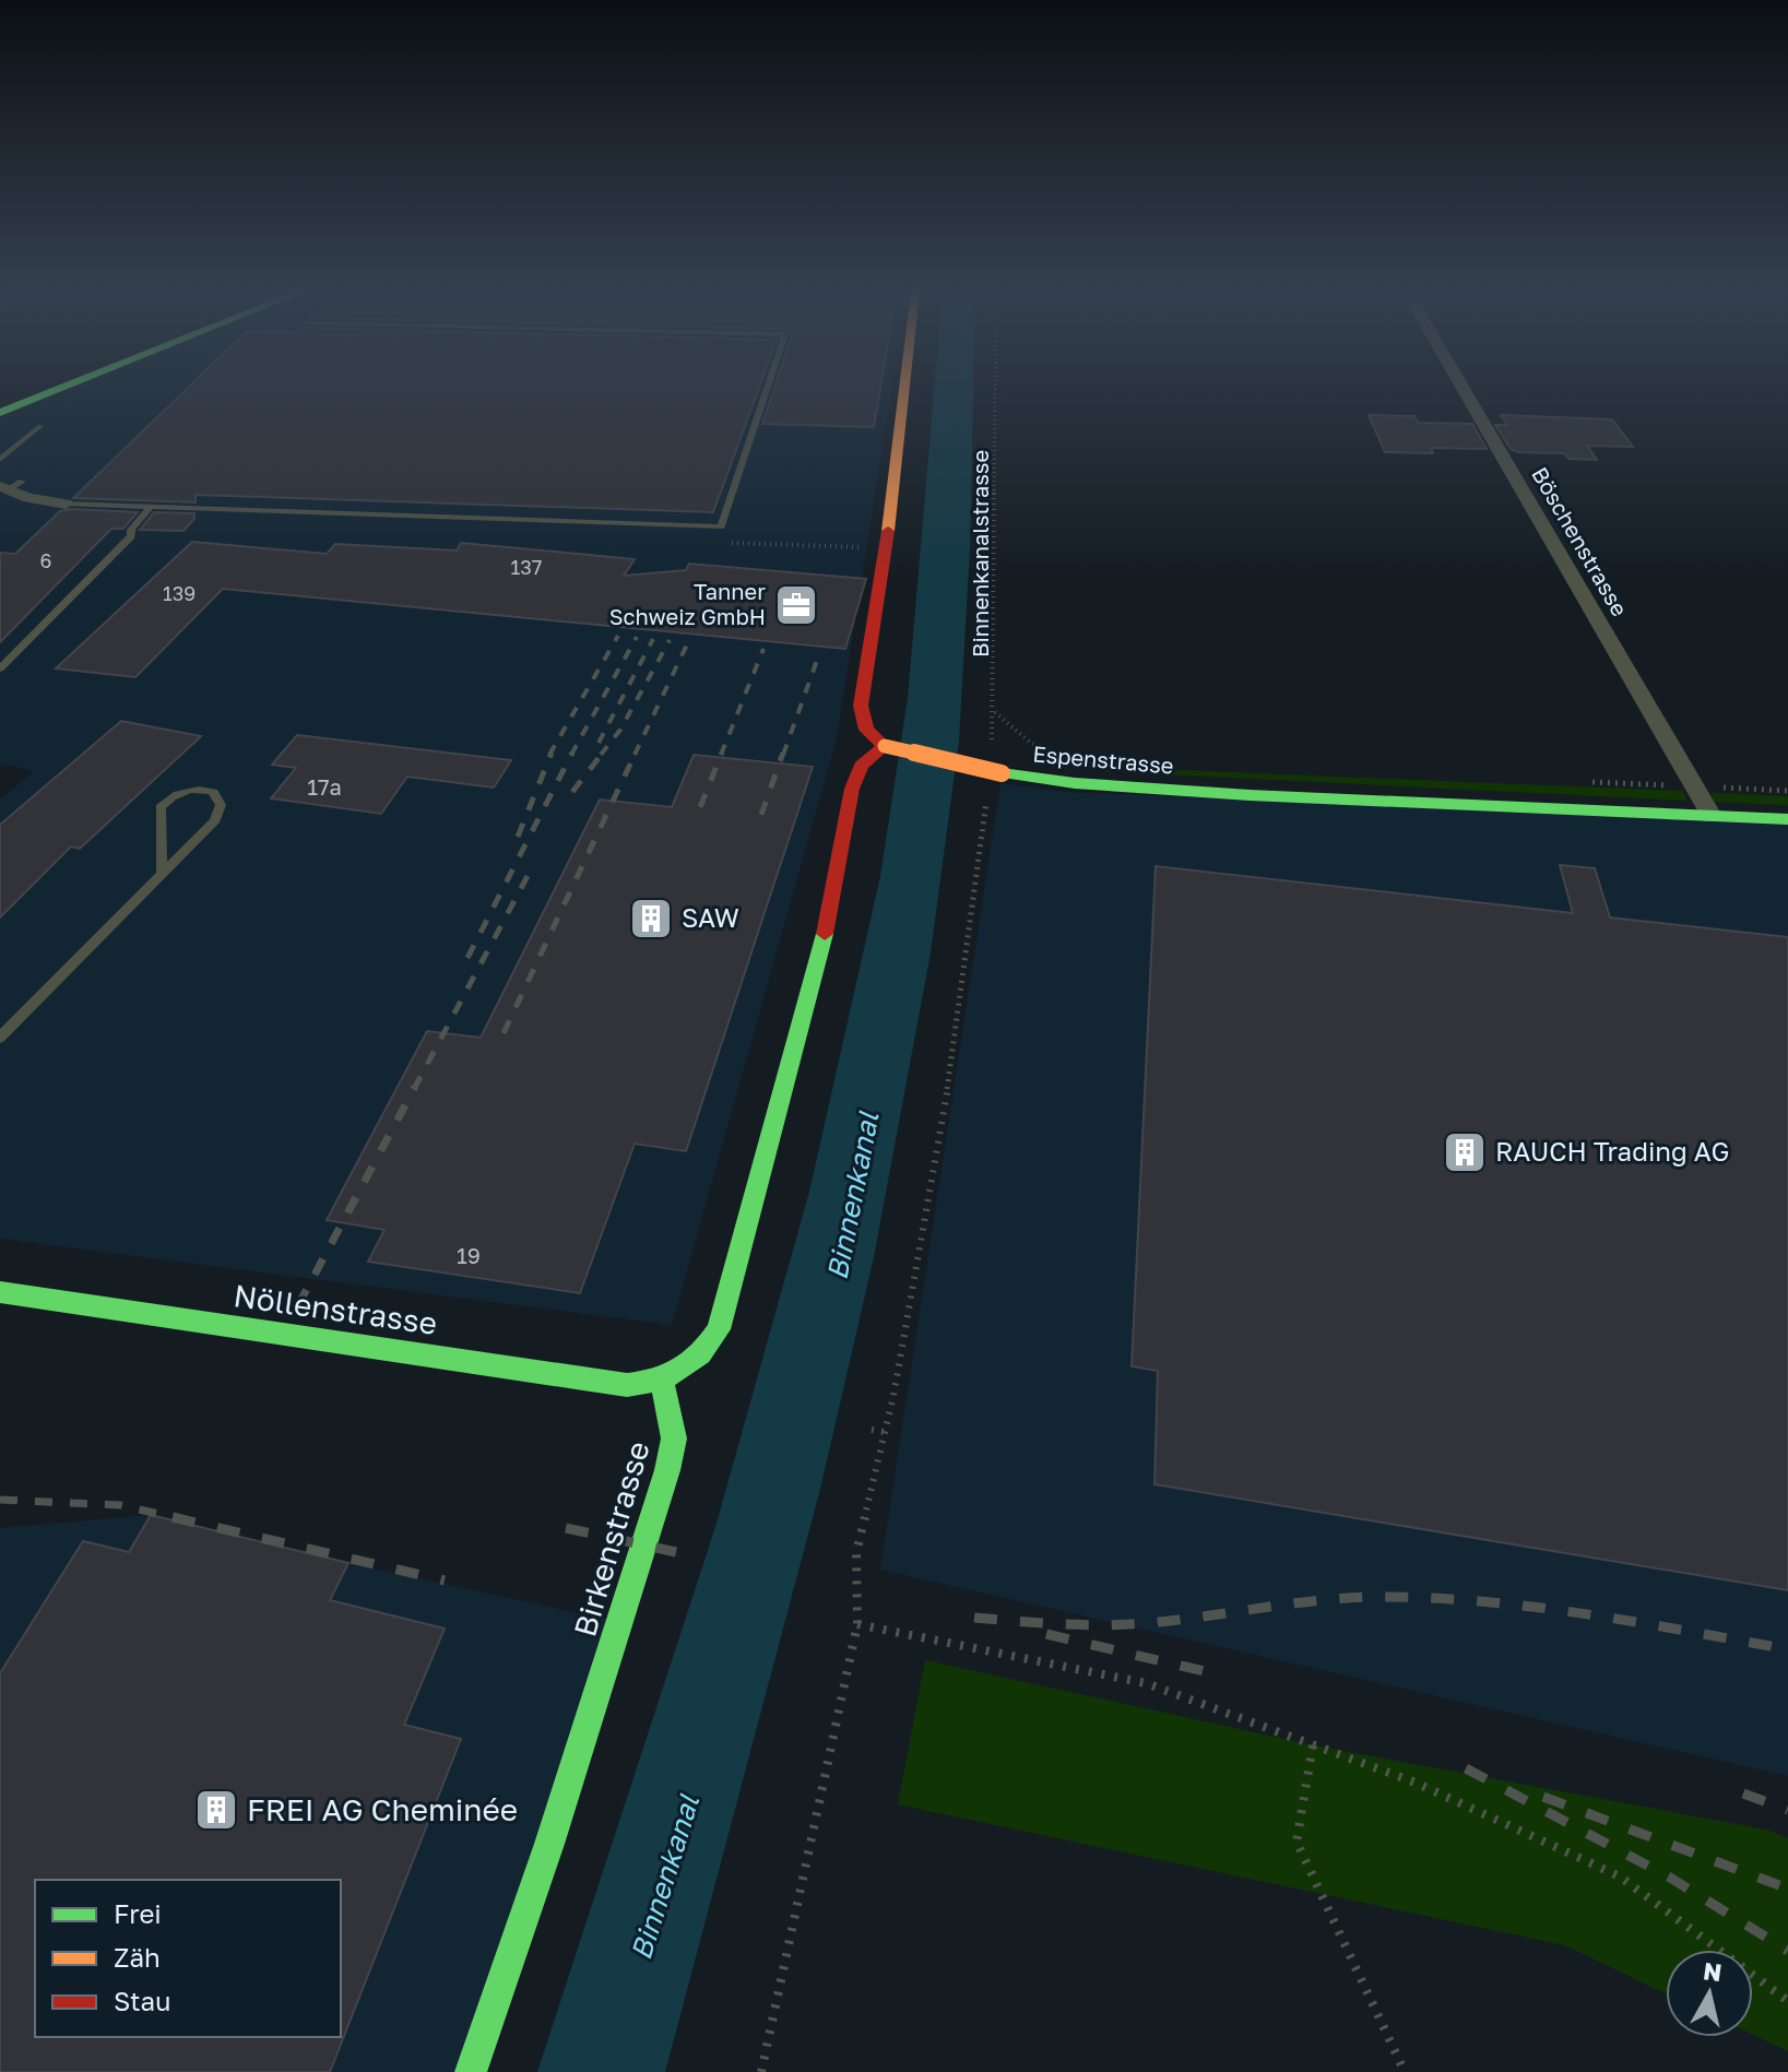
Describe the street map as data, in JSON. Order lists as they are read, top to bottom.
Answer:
{
  "streets": {
    "street": [
      "Böschenstrasse",
      "Espenstrasse",
      "Nöllenstrasse",
      "Birkenstrasse"
    ],
    "path": ["Binnenkanalstrasse"]
  },
  "crossings": [
    ["Böschenstrasse", "Espenstrasse"],
    ["Binnenkanalstrasse", "Espenstrasse"],
    ["Nöllenstrasse", "Birkenstrasse"]
  ],
  "water": ["Binnenkanal"],
  "places": {
    "office": ["Tanner Schweiz GmbH"],
    "building": ["SAW", "RAUCH Trading AG", "FREI AG Cheminée"]
  },
  "house_numbers": [
    "6",
    "137",
    "139",
    "17a",
    "19"
  ],
  "legend": ["Frei", "Zäh", "Stau"],
  "north": "top"
}
